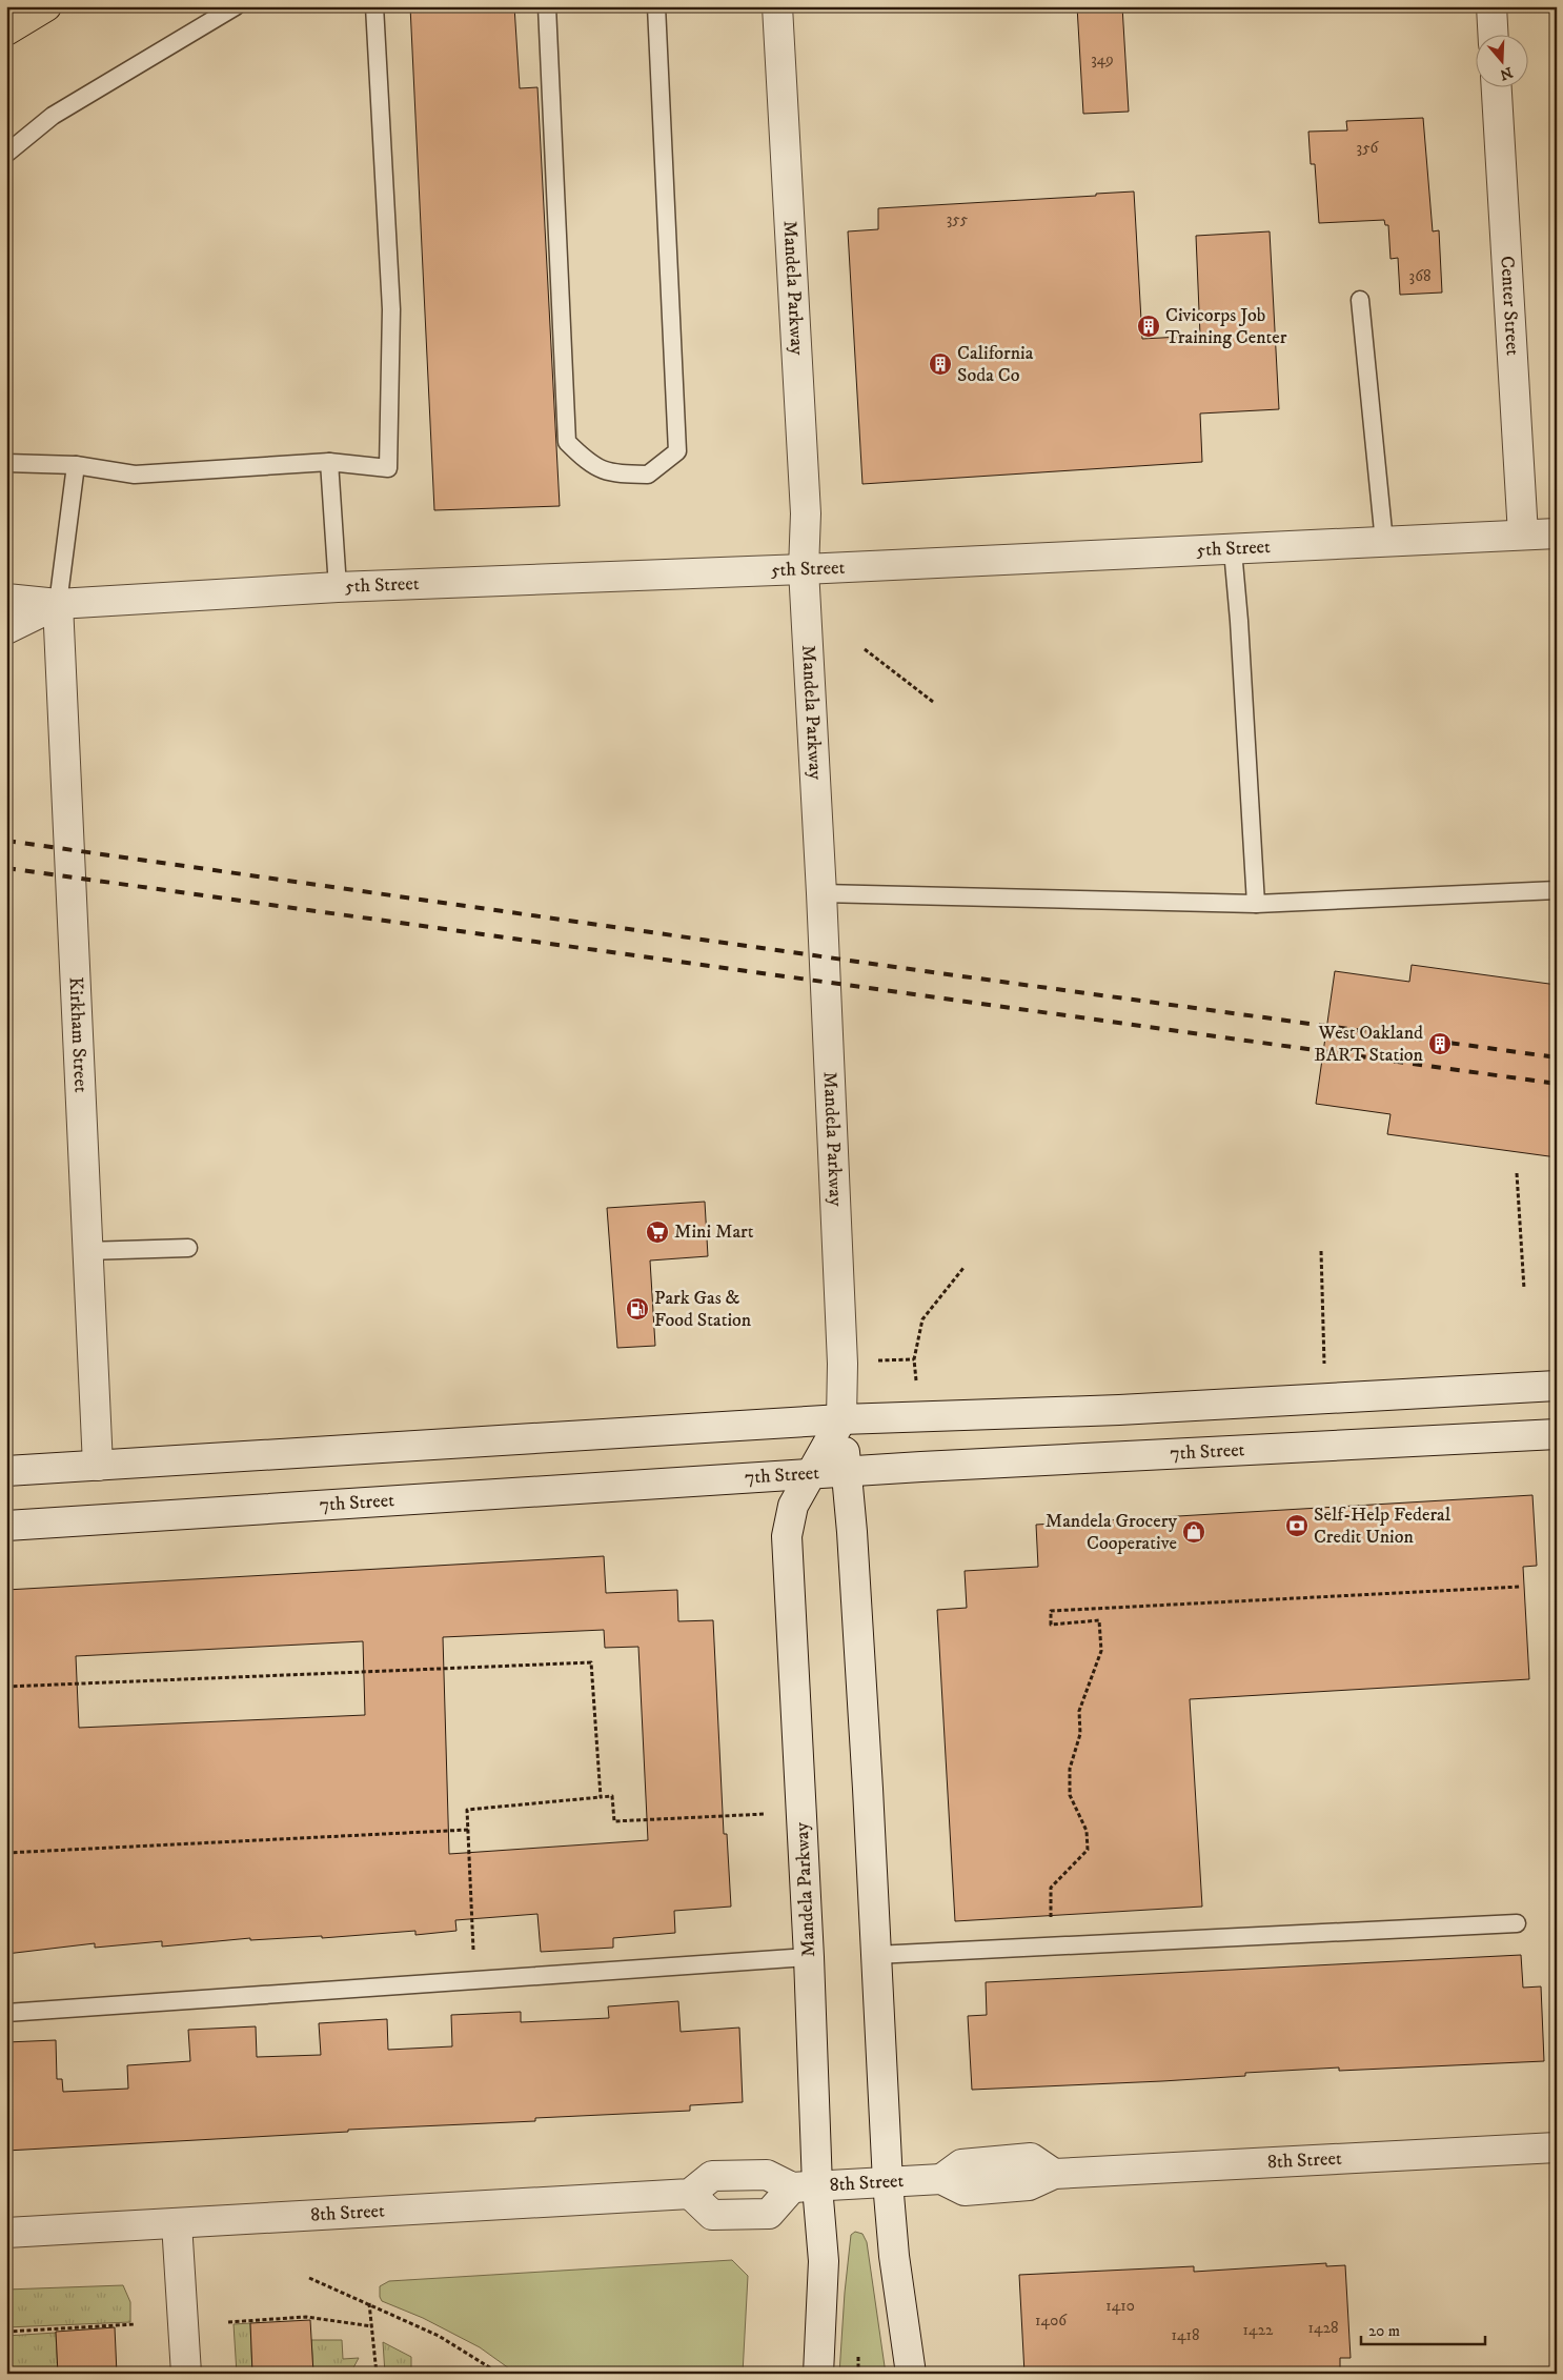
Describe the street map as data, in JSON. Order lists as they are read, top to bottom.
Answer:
{
  "streets": {
    "street": [
      "Mandela Parkway",
      "Center Street",
      "5th Street",
      "Kirkham Street",
      "7th Street",
      "8th Street"
    ]
  },
  "crossings": [
    ["Mandela Parkway", "5th Street"],
    ["Mandela Parkway", "7th Street"],
    ["Mandela Parkway", "8th Street"],
    ["Center Street", "5th Street"],
    ["5th Street", "Kirkham Street"]
  ],
  "places": {
    "building": ["Civicorps Job Training Center", "California Soda Co", "West Oakland BART Station"],
    "supermarket": ["Mini Mart"],
    "fuel station": ["Park Gas & Food Station"],
    "bank": ["Self-Help Federal Credit Union"],
    "shop": ["Mandela Grocery Cooperative"]
  },
  "house_numbers": [
    "349",
    "356",
    "355",
    "368",
    "1410",
    "1406",
    "1428",
    "1422",
    "1418"
  ],
  "scale_bar": "20 m",
  "north": "bottom"
}
